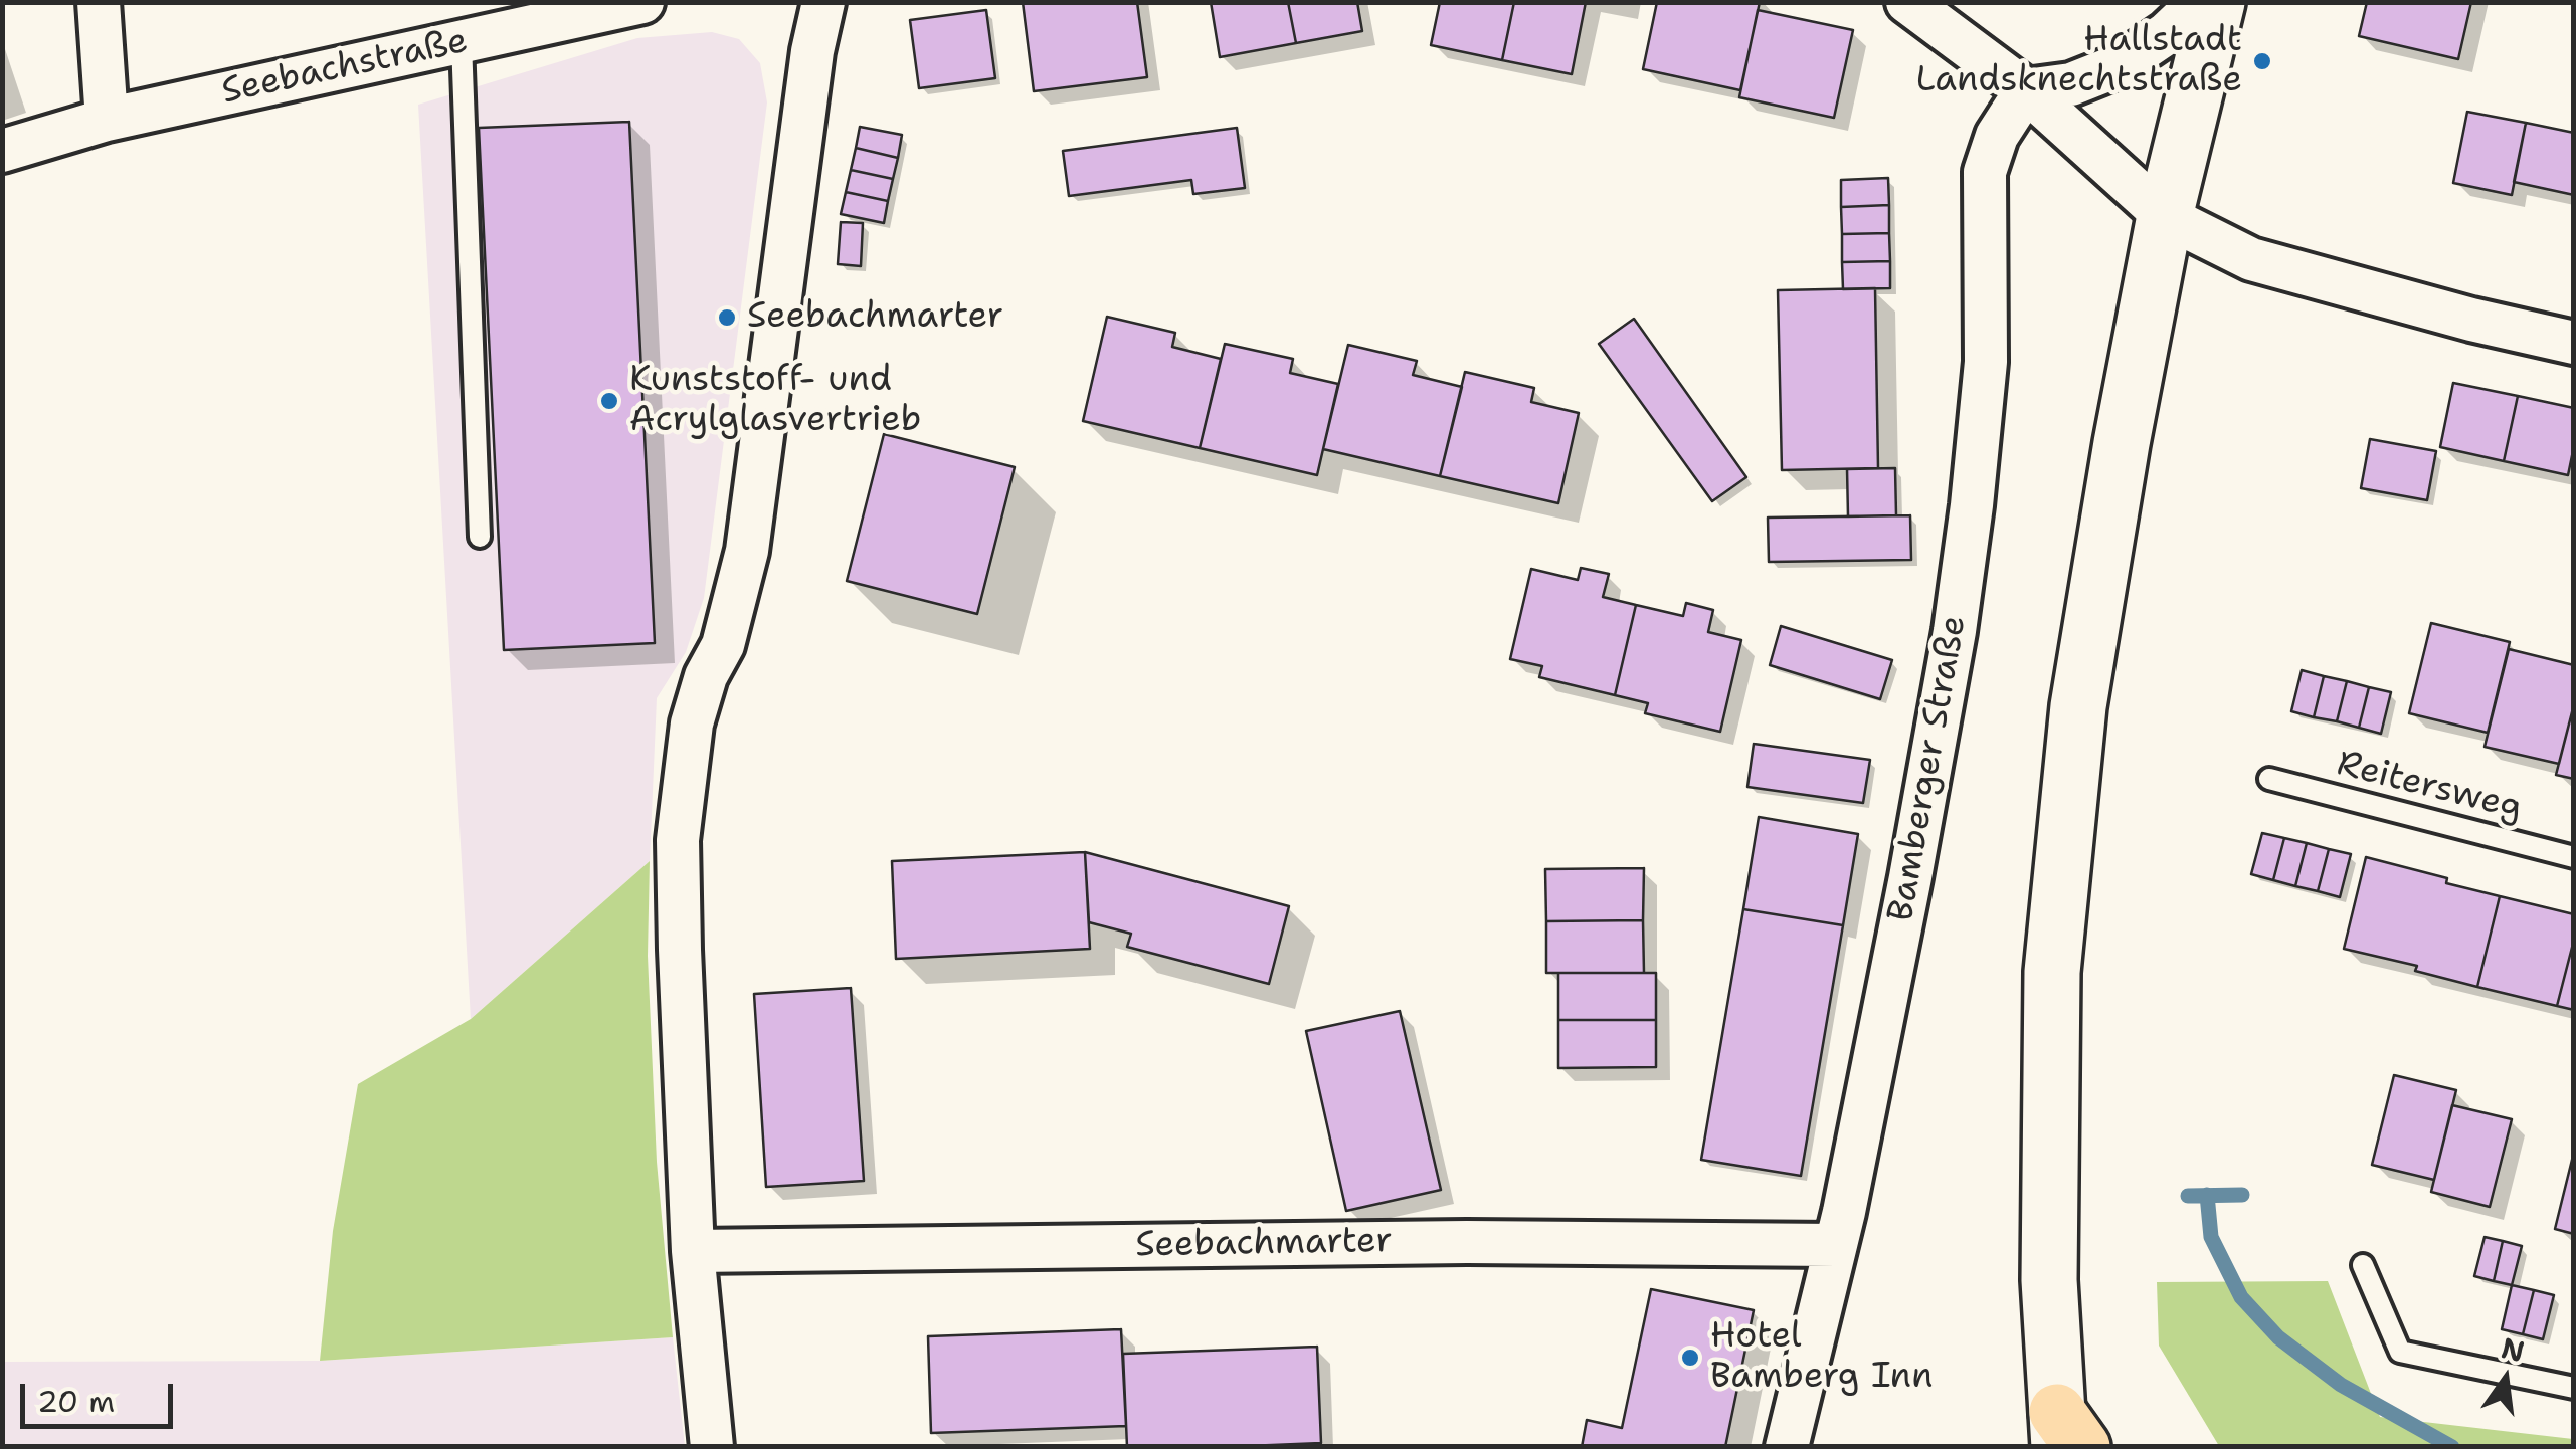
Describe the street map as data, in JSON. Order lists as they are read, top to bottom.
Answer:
{
  "streets": {
    "street": ["Seebachstraße", "Bamberger Straße", "Seebachmarter"],
    "lane": ["Reitersweg"]
  },
  "crossings": [
    ["Bamberger Straße", "Seebachmarter"]
  ],
  "places": [
    "Hallstadt Landsknechtstraße",
    "Seebachmarter",
    "Kunststoff- und Acrylglasvertrieb",
    "Hotel Bamberg Inn"
  ],
  "scale_bar": "20 m",
  "north": "top"
}
